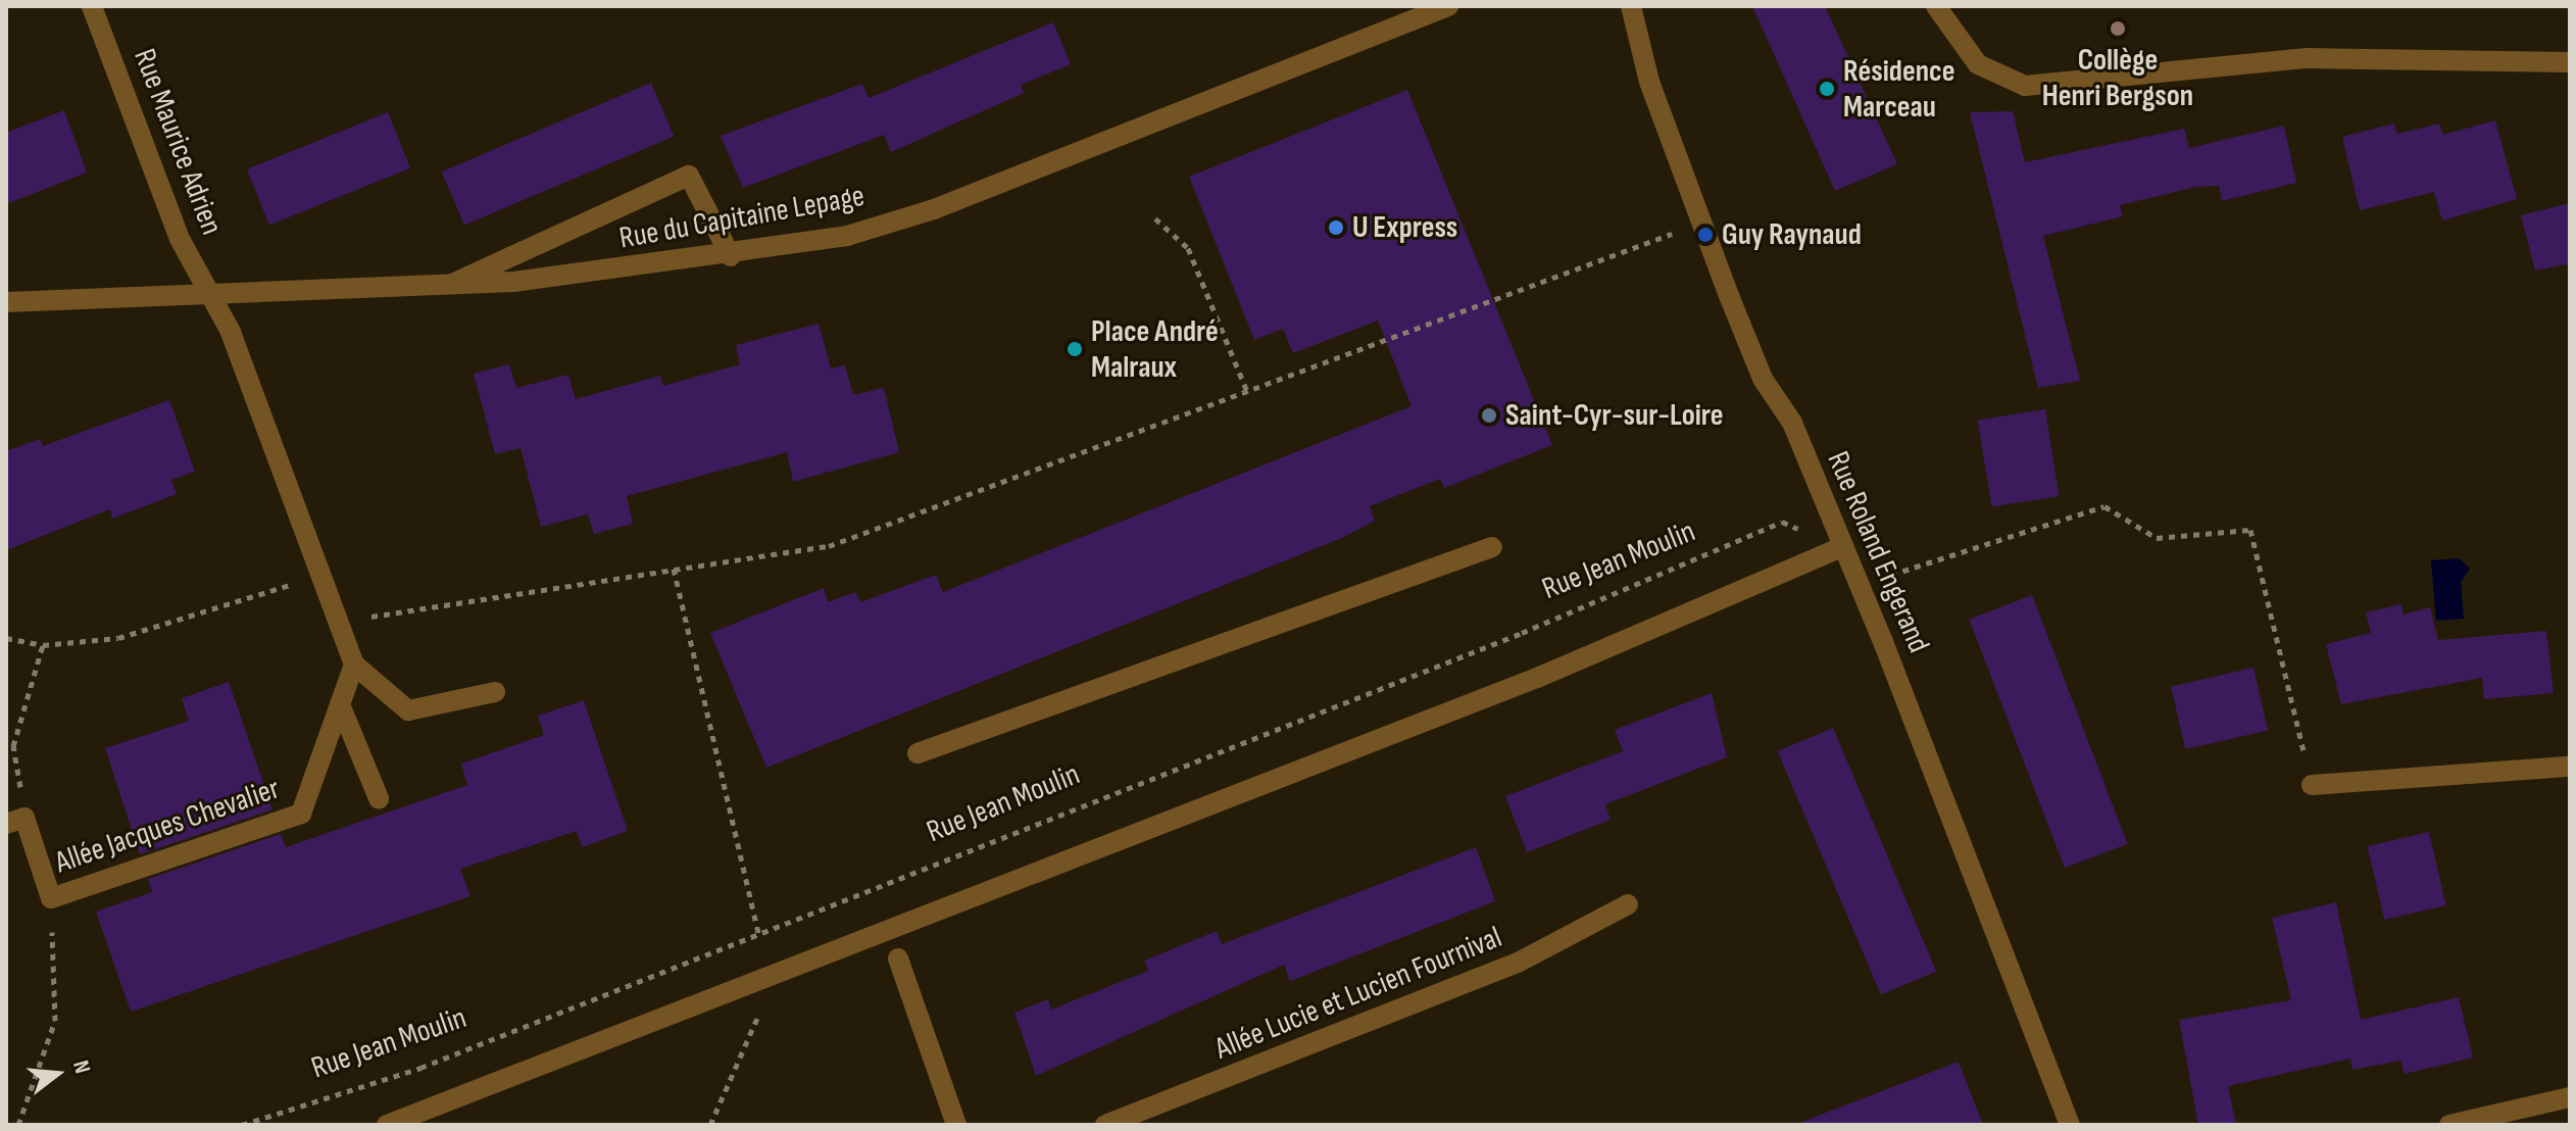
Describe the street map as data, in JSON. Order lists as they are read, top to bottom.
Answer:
{
  "streets": {
    "street": [
      "Rue Maurice Adrien",
      "Rue du Capitaine Lepage",
      "Rue Roland Engerand",
      "Allée Jacques Chevalier",
      "Allée Lucie et Lucien Fournival"
    ],
    "path": ["Rue Jean Moulin"]
  },
  "crossings": [
    ["Rue Maurice Adrien", "Rue du Capitaine Lepage"]
  ],
  "places": [
    "Collège Henri Bergson",
    "Résidence Marceau",
    "U Express",
    "Guy Raynaud",
    "Place André Malraux",
    "Saint-Cyr-sur-Loire"
  ],
  "north": "right"
}
